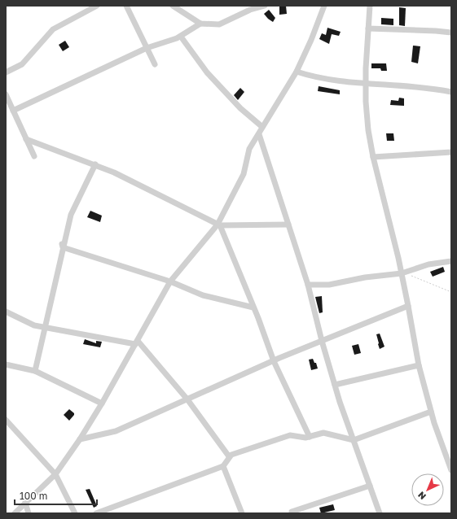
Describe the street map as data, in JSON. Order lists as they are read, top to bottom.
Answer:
{
  "scale_bar": "100 m",
  "north": "bottom left"
}
